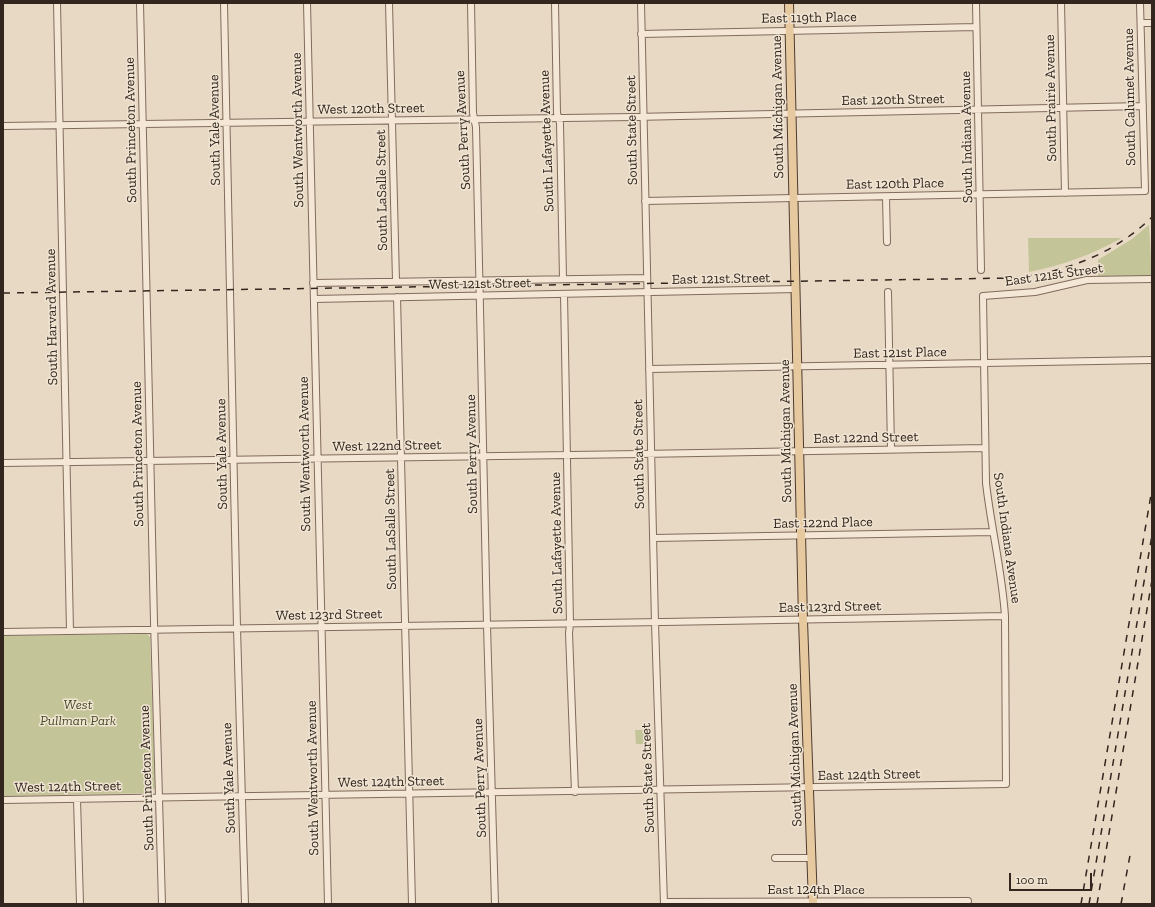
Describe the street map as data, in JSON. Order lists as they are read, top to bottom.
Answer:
{
  "streets": {
    "main road": ["South Michigan Avenue"],
    "street": [
      "East 119th Place",
      "South Calumet Avenue",
      "South Prairie Avenue",
      "East 120th Street",
      "West 120th Street",
      "South Princeton Avenue",
      "South Yale Avenue",
      "South Wentworth Avenue",
      "South Perry Avenue",
      "South State Street",
      "South Indiana Avenue",
      "South Lafayette Avenue",
      "East 120th Place",
      "South LaSalle Street",
      "East 121st Street",
      "West 121st Street",
      "South Harvard Avenue",
      "East 121st Place",
      "East 122nd Street",
      "West 122nd Street",
      "East 122nd Place",
      "East 123rd Street",
      "West 123rd Street",
      "East 124th Street",
      "West 124th Street",
      "East 124th Place"
    ]
  },
  "crossings": [
    ["East 119th Place", "South Michigan Avenue"],
    ["East 119th Place", "South State Street"],
    ["East 119th Place", "South Indiana Avenue"],
    ["South Calumet Avenue", "East 120th Street"],
    ["South Calumet Avenue", "East 120th Place"],
    ["South Prairie Avenue", "East 120th Street"],
    ["South Prairie Avenue", "East 120th Place"],
    ["East 120th Street", "South Michigan Avenue"],
    ["East 120th Street", "West 120th Street"],
    ["East 120th Street", "South State Street"],
    ["East 120th Street", "South Indiana Avenue"],
    ["South Michigan Avenue", "East 120th Place"],
    ["South Michigan Avenue", "East 121st Street"],
    ["South Michigan Avenue", "East 121st Place"],
    ["South Michigan Avenue", "East 122nd Street"],
    ["South Michigan Avenue", "East 122nd Place"],
    ["South Michigan Avenue", "East 123rd Street"],
    ["South Michigan Avenue", "East 124th Street"],
    ["South Michigan Avenue", "East 124th Place"],
    ["West 120th Street", "South Princeton Avenue"],
    ["West 120th Street", "South Yale Avenue"],
    ["West 120th Street", "South Wentworth Avenue"],
    ["West 120th Street", "South Perry Avenue"],
    ["West 120th Street", "South State Street"],
    ["West 120th Street", "South Lafayette Avenue"],
    ["West 120th Street", "South LaSalle Street"],
    ["West 120th Street", "South Harvard Avenue"],
    ["South Princeton Avenue", "West 122nd Street"],
    ["South Princeton Avenue", "West 123rd Street"],
    ["South Princeton Avenue", "West 124th Street"],
    ["South Yale Avenue", "West 122nd Street"],
    ["South Yale Avenue", "West 123rd Street"],
    ["South Yale Avenue", "West 124th Street"],
    ["South Wentworth Avenue", "West 121st Street"],
    ["South Wentworth Avenue", "West 122nd Street"],
    ["South Wentworth Avenue", "West 123rd Street"],
    ["South Wentworth Avenue", "West 124th Street"],
    ["South Perry Avenue", "West 121st Street"],
    ["South Perry Avenue", "West 122nd Street"],
    ["South Perry Avenue", "West 123rd Street"],
    ["South Perry Avenue", "West 124th Street"],
    ["South State Street", "East 120th Place"],
    ["South State Street", "East 121st Street"],
    ["South State Street", "West 121st Street"],
    ["South State Street", "East 121st Place"],
    ["South State Street", "East 122nd Street"],
    ["South State Street", "West 122nd Street"],
    ["South State Street", "East 122nd Place"],
    ["South State Street", "East 123rd Street"],
    ["South State Street", "West 123rd Street"],
    ["South State Street", "East 124th Street"],
    ["South State Street", "West 124th Street"],
    ["South State Street", "East 124th Place"],
    ["South Indiana Avenue", "East 120th Place"],
    ["South Indiana Avenue", "East 121st Street"],
    ["South Indiana Avenue", "East 121st Place"],
    ["South Indiana Avenue", "East 122nd Street"],
    ["South Indiana Avenue", "East 122nd Place"],
    ["South Indiana Avenue", "East 123rd Street"],
    ["South Indiana Avenue", "East 124th Street"],
    ["South Lafayette Avenue", "West 121st Street"],
    ["South Lafayette Avenue", "West 122nd Street"],
    ["South Lafayette Avenue", "West 123rd Street"],
    ["South Lafayette Avenue", "West 124th Street"],
    ["South LaSalle Street", "West 121st Street"],
    ["South LaSalle Street", "West 122nd Street"],
    ["South LaSalle Street", "West 123rd Street"],
    ["South LaSalle Street", "West 124th Street"],
    ["East 121st Street", "West 121st Street"],
    ["South Harvard Avenue", "West 122nd Street"],
    ["South Harvard Avenue", "West 123rd Street"],
    ["East 122nd Street", "West 122nd Street"],
    ["East 123rd Street", "West 123rd Street"],
    ["East 124th Street", "West 124th Street"]
  ],
  "parks": ["West Pullman Park"],
  "scale_bar": "100 m"
}
